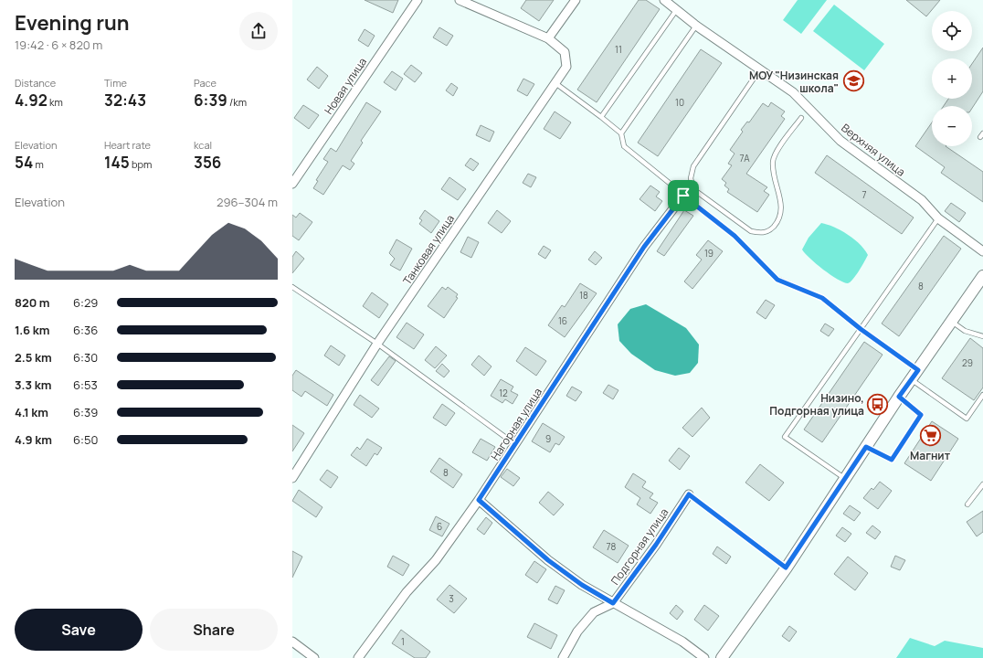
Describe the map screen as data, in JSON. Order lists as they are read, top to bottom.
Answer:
{
  "streets": {
    "street": [
      "Новая улица",
      "Верхняя улица",
      "Танковая улица",
      "Нагорная улица",
      "Подгорная улица"
    ]
  },
  "places": {
    "school or university": ["МОУ \"Низинская школа\""],
    "bus stop": ["Низино, Подгорная улица"],
    "supermarket": ["Магнит"]
  },
  "house_numbers": [
    "11",
    "10",
    "7А",
    "7",
    "19",
    "8",
    "18",
    "16",
    "29",
    "12",
    "9",
    "8",
    "6",
    "78",
    "3",
    "1"
  ],
  "page": {
    "heading": ["Evening run", "19:42 · 6 × 820 m"],
    "map_buttons": ["+", "−"],
    "stats": [
      ["Distance", "4.92 km"],
      ["Time", "32:43"],
      ["Pace", "6:39 /km"],
      ["Elevation", "54 m"],
      ["Heart rate", "145 bpm"],
      ["kcal", "356"]
    ],
    "chart": ["Elevation", "296–304 m"],
    "list": [
      {
        "name": "820 m",
        "note": "6:29"
      },
      {
        "name": "1.6 km",
        "note": "6:36"
      },
      {
        "name": "2.5 km",
        "note": "6:30"
      },
      {
        "name": "3.3 km",
        "note": "6:53"
      },
      {
        "name": "4.1 km",
        "note": "6:39"
      },
      {
        "name": "4.9 km",
        "note": "6:50"
      }
    ],
    "buttons": ["Save", "Share"]
  }
}
